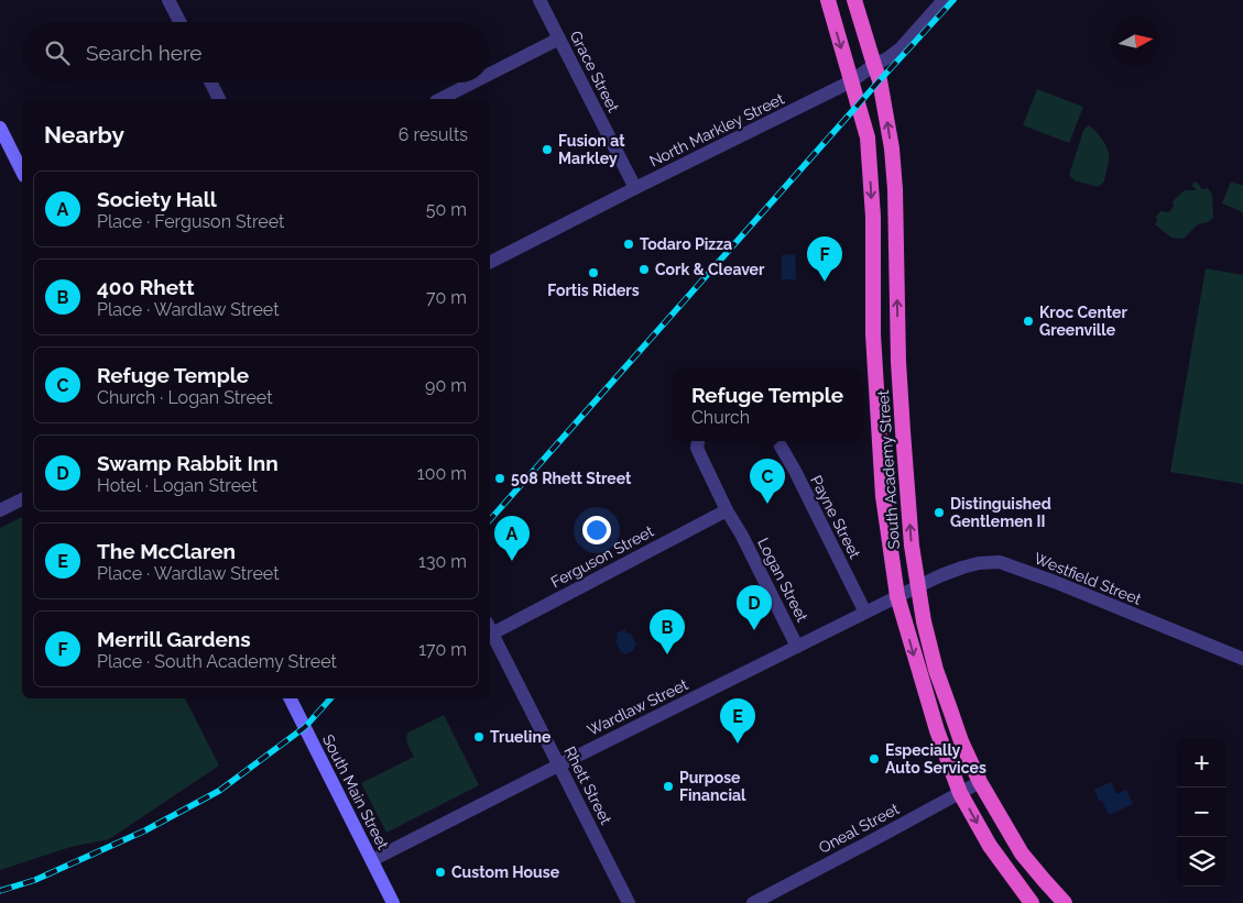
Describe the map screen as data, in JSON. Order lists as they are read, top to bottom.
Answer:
{
  "streets": {
    "highway": ["South Academy Street"],
    "main road": ["South Main Street"],
    "street": [
      "Grace Street",
      "North Markley Street",
      "Payne Street",
      "Ferguson Street",
      "Westfield Street",
      "Logan Street",
      "Wardlaw Street",
      "Rhett Street",
      "Oneal Street"
    ]
  },
  "crossings": [
    ["Grace Street", "North Markley Street"],
    ["North Markley Street", "South Academy Street"],
    ["South Academy Street", "Westfield Street"],
    ["South Academy Street", "Wardlaw Street"],
    ["South Academy Street", "Oneal Street"],
    ["Payne Street", "Wardlaw Street"],
    ["Ferguson Street", "Logan Street"],
    ["Ferguson Street", "Rhett Street"],
    ["Westfield Street", "Wardlaw Street"],
    ["Logan Street", "Wardlaw Street"],
    ["Wardlaw Street", "Rhett Street"],
    ["Wardlaw Street", "South Main Street"]
  ],
  "places": [
    "Fusion at Markley",
    "Todaro Pizza",
    "Cork & Cleaver",
    "Fortis Riders",
    "Kroc Center Greenville",
    "508 Rhett Street",
    "Distinguished Gentlemen II",
    "Trueline",
    "Especially Auto Services",
    "Purpose Financial",
    "Custom House"
  ],
  "north": "right",
  "page": {
    "search": "Search here",
    "heading": ["Nearby", "6 results"],
    "list": [
      {
        "mark": "A",
        "name": "Society Hall",
        "note": "Place · Ferguson Street",
        "value": "50 m"
      },
      {
        "mark": "B",
        "name": "400 Rhett",
        "note": "Place · Wardlaw Street",
        "value": "70 m"
      },
      {
        "mark": "C",
        "name": "Refuge Temple",
        "note": "Church · Logan Street",
        "value": "90 m"
      },
      {
        "mark": "D",
        "name": "Swamp Rabbit Inn",
        "note": "Hotel · Logan Street",
        "value": "100 m"
      },
      {
        "mark": "E",
        "name": "The McClaren",
        "note": "Place · Wardlaw Street",
        "value": "130 m"
      },
      {
        "mark": "F",
        "name": "Merrill Gardens",
        "note": "Place · South Academy Street",
        "value": "170 m"
      }
    ],
    "pins": [
      "F",
      "C",
      "A",
      "D",
      "B",
      "E"
    ],
    "popup": ["Refuge Temple", "Church"],
    "map_buttons": ["+", "−"]
  }
}
